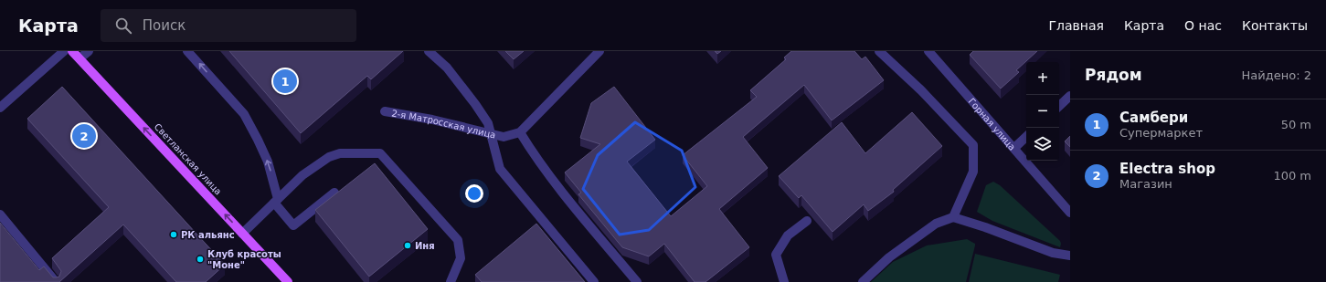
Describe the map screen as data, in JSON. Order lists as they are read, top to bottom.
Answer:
{
  "streets": {
    "main road": ["Светланская улица"],
    "street": ["Горная улица", "2-я Матросская улица"]
  },
  "one_way": ["Светланская улица"],
  "places": ["РК альянс", "Иня", "Клуб красоты \"Моне\""],
  "page": {
    "header": "Карта",
    "search": "Поиск",
    "nav": [
      "Главная",
      "Карта",
      "О нас",
      "Контакты"
    ],
    "heading": ["Рядом", "Найдено: 2"],
    "map_buttons": ["+", "−"],
    "pins": ["1", "2"],
    "list": [
      {
        "mark": "1",
        "name": "Самбери",
        "note": "Супермаркет",
        "value": "50 m"
      },
      {
        "mark": "2",
        "name": "Electra shop",
        "note": "Магазин",
        "value": "100 m"
      }
    ]
  }
}
